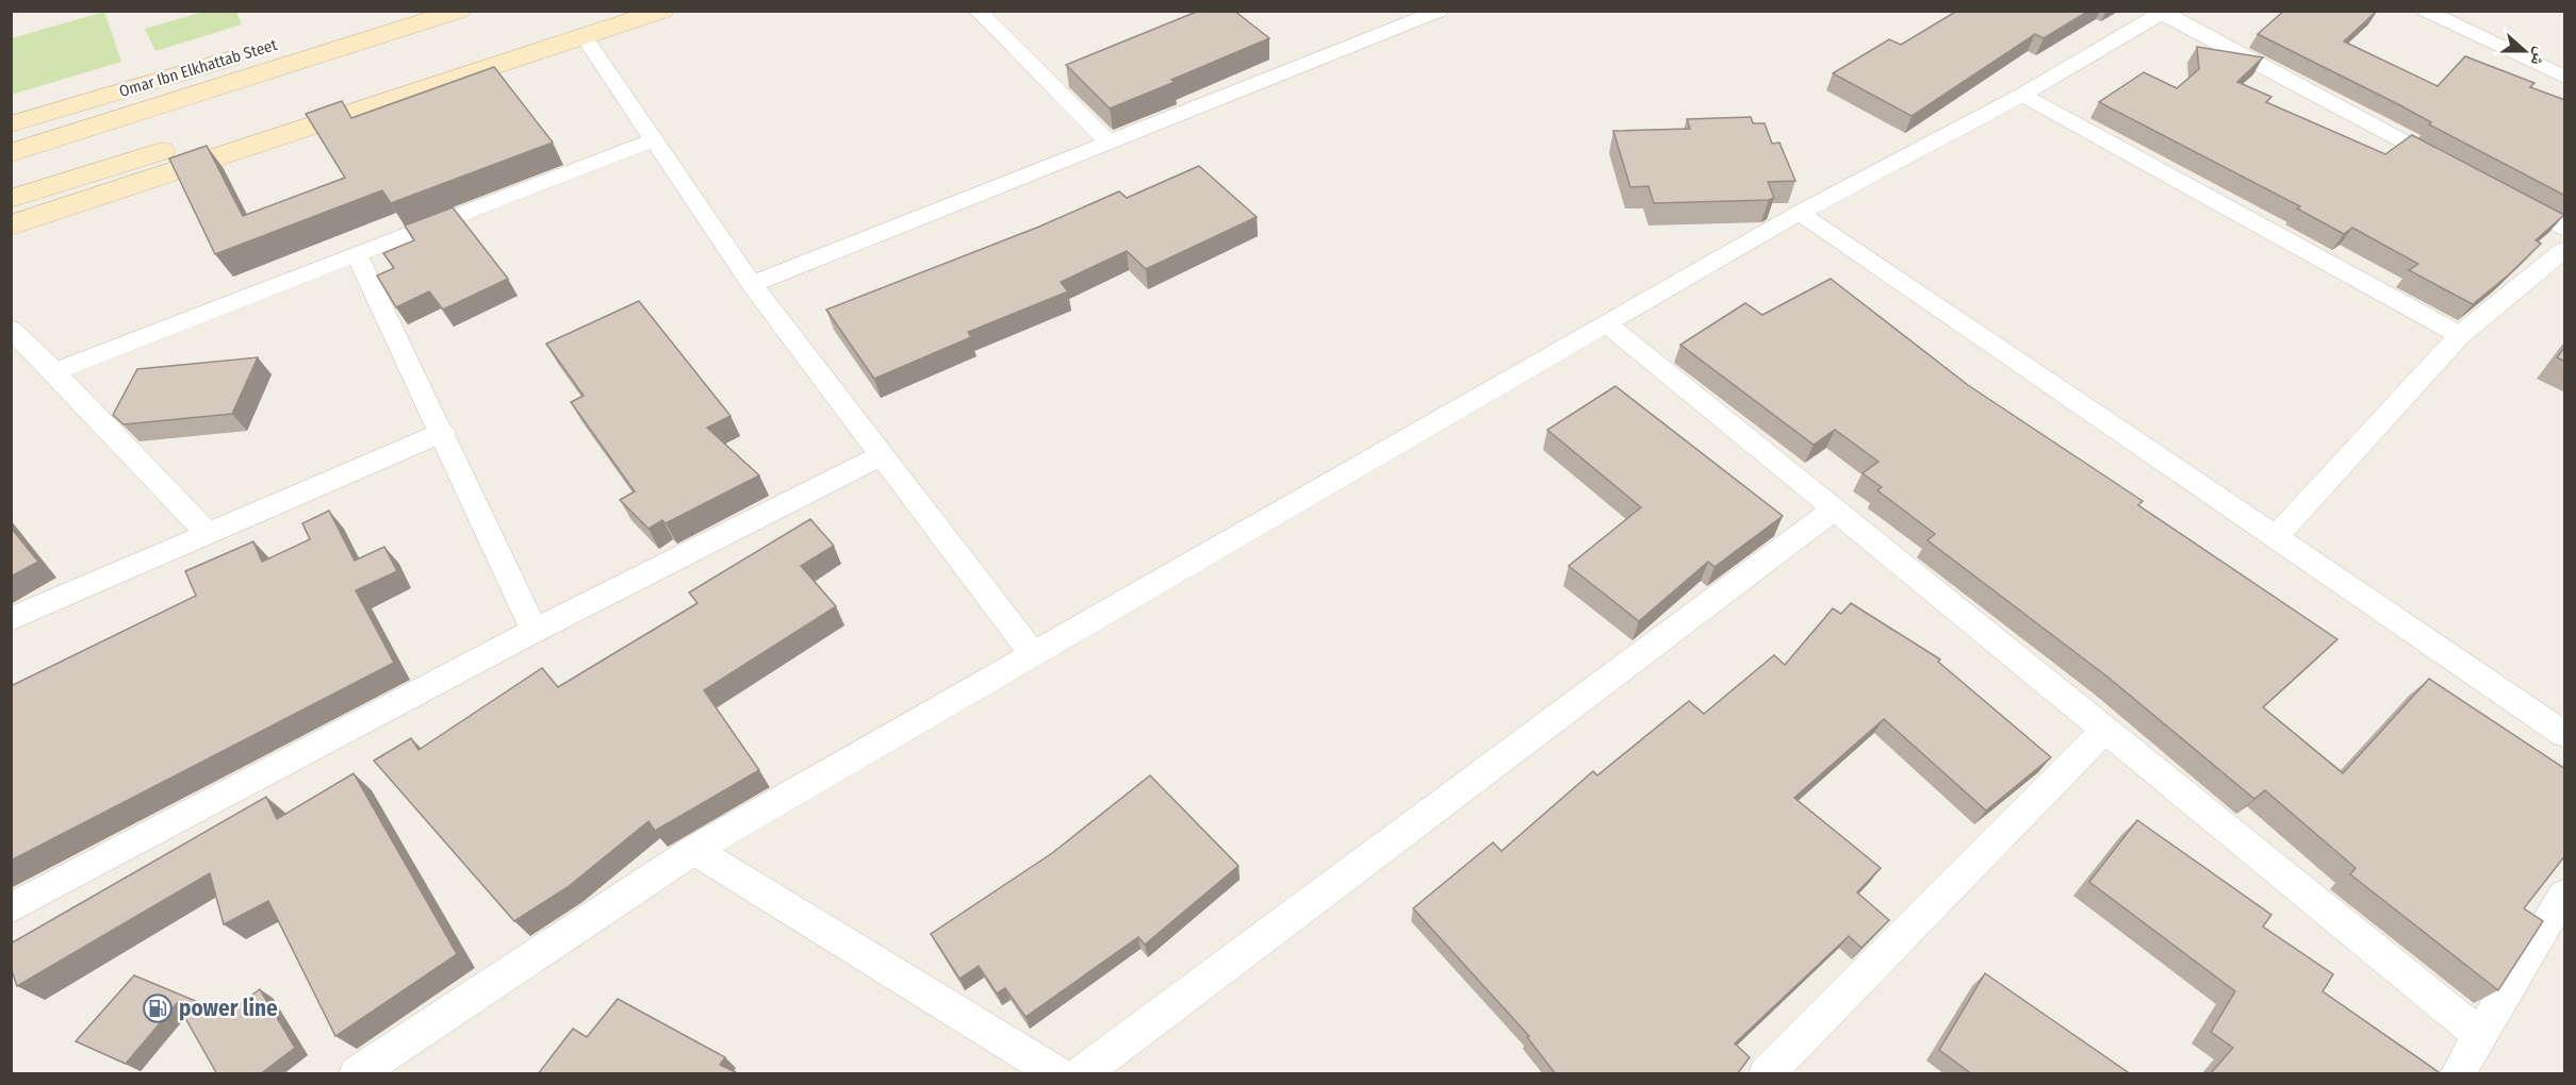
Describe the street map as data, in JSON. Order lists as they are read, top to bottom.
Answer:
{
  "streets": {
    "main road": ["Omar Ibn Elkhattab Steet"]
  },
  "places": {
    "fuel station": ["power line"]
  },
  "north": "right"
}
